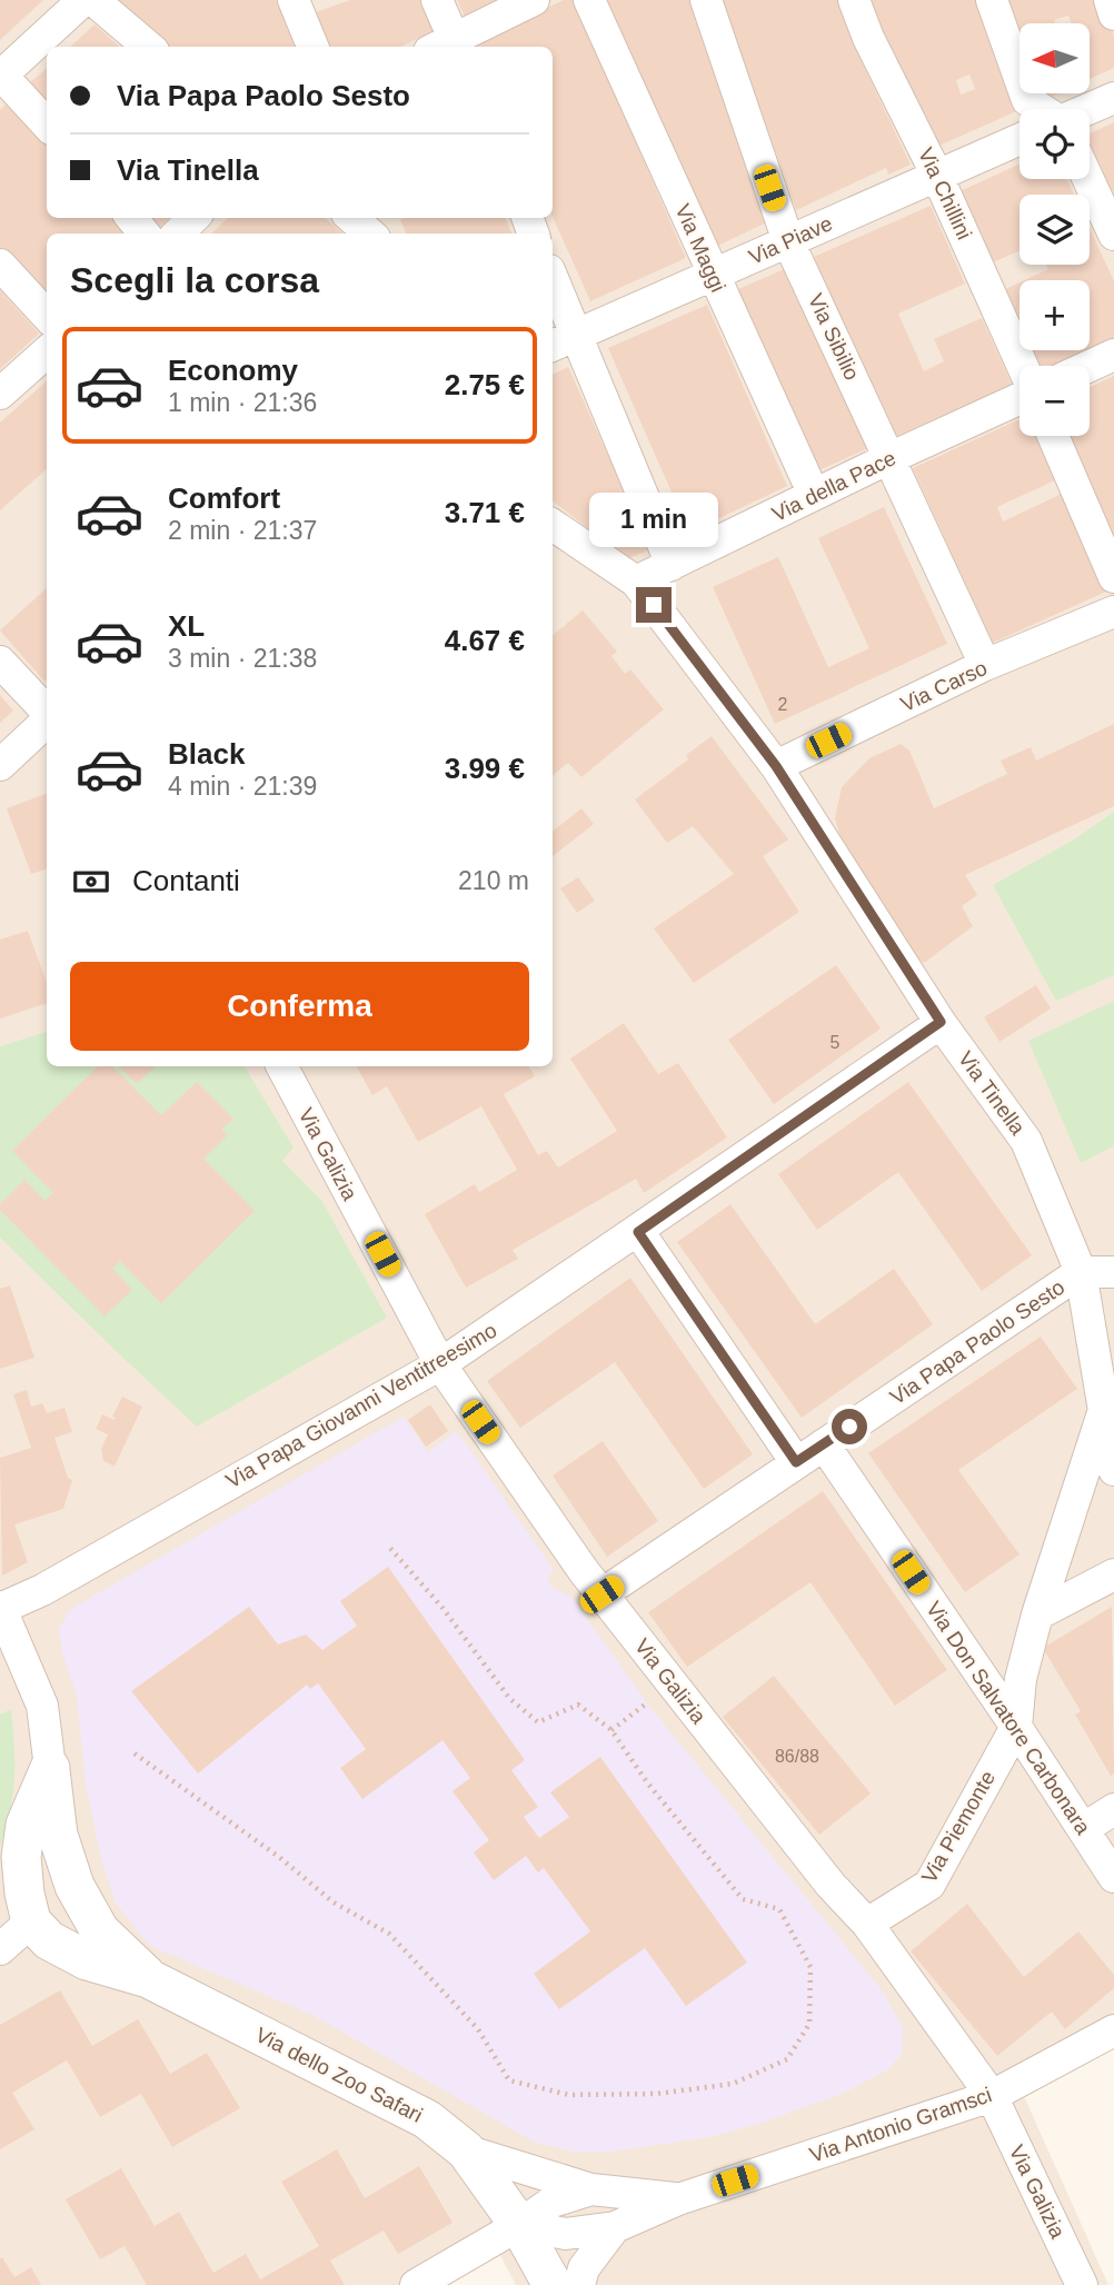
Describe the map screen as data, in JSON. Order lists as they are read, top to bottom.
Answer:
{
  "streets": {
    "street": [
      "Via Chillini",
      "Via Piave",
      "Via Maggi",
      "Via Sibilio",
      "Via della Pace",
      "Via Carso",
      "Via Tinella",
      "Via Galizia",
      "Via Papa Paolo Sesto",
      "Via Papa Giovanni Ventitreesimo",
      "Via Don Salvatore Carbonara",
      "Via Piemonte",
      "Via dello Zoo Safari",
      "Via Antonio Gramsci"
    ]
  },
  "crossings": [
    ["Via Chillini", "Via Piave"],
    ["Via Piave", "Via Maggi"],
    ["Via Piave", "Via Sibilio"],
    ["Via Maggi", "Via della Pace"],
    ["Via Sibilio", "Via della Pace"],
    ["Via Sibilio", "Via Carso"],
    ["Via della Pace", "Via Tinella"],
    ["Via Carso", "Via Tinella"],
    ["Via Tinella", "Via Papa Paolo Sesto"],
    ["Via Tinella", "Via Papa Giovanni Ventitreesimo"],
    ["Via Tinella", "Via Piemonte"],
    ["Via Galizia", "Via Papa Paolo Sesto"],
    ["Via Galizia", "Via Papa Giovanni Ventitreesimo"],
    ["Via Galizia", "Via Piemonte"],
    ["Via Galizia", "Via Antonio Gramsci"],
    ["Via Papa Paolo Sesto", "Via Don Salvatore Carbonara"],
    ["Via Don Salvatore Carbonara", "Via Piemonte"],
    ["Via dello Zoo Safari", "Via Antonio Gramsci"]
  ],
  "house_numbers": ["2", "5", "86/88"],
  "north": "left",
  "page": {
    "map_buttons": ["+", "−"],
    "banner": ["Via Papa Paolo Sesto", "Via Tinella"],
    "heading": "Scegli la corsa",
    "list": [
      {
        "name": "Economy",
        "note": "1 min · 21:36",
        "value": "2.75 €"
      },
      {
        "name": "Comfort",
        "note": "2 min · 21:37",
        "value": "3.71 €"
      },
      {
        "name": "XL",
        "note": "3 min · 21:38",
        "value": "4.67 €"
      },
      {
        "name": "Black",
        "note": "4 min · 21:39",
        "value": "3.99 €"
      }
    ],
    "bubble": "1 min",
    "pay": ["Contanti", "210 m"],
    "buttons": "Conferma"
  }
}
